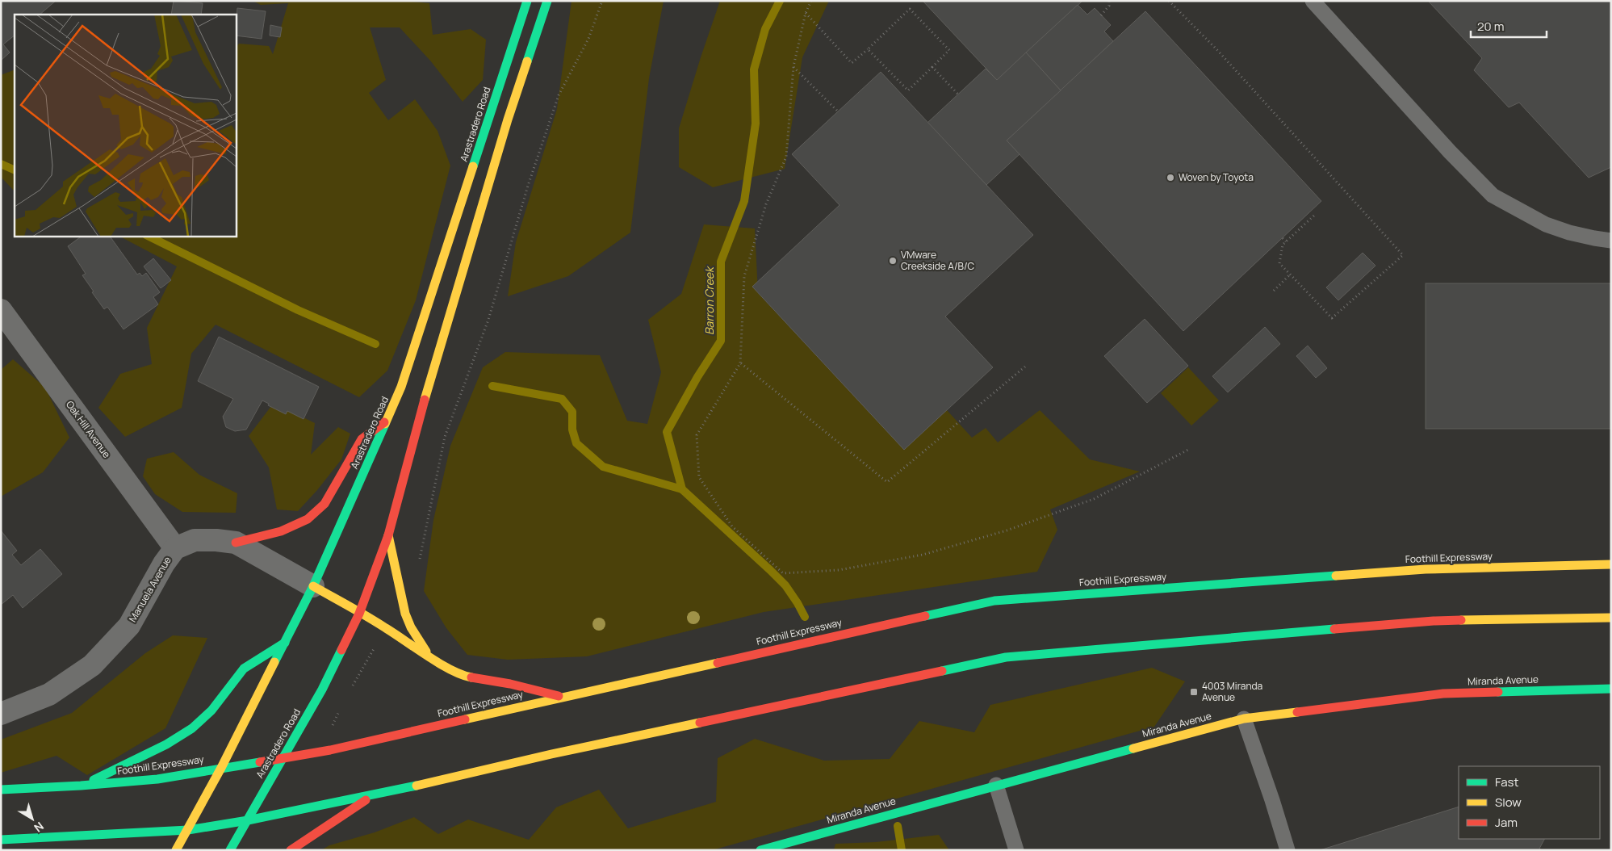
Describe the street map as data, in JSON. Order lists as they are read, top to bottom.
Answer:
{
  "streets": {
    "main road": ["Arastradero Road", "Foothill Expressway", "Miranda Avenue"],
    "street": ["Oak Hill Avenue", "Manuela Avenue"]
  },
  "crossings": [
    ["Arastradero Road", "Foothill Expressway"],
    ["Arastradero Road", "Manuela Avenue"],
    ["Oak Hill Avenue", "Manuela Avenue"]
  ],
  "water": ["Barron Creek"],
  "places": {
    "other": ["Woven by Toyota", "VMware Creekside A/B/C"],
    "transit": ["4003 Miranda Avenue"]
  },
  "legend": ["Fast", "Slow", "Jam"],
  "scale_bar": "20 m",
  "north": "bottom right"
}
